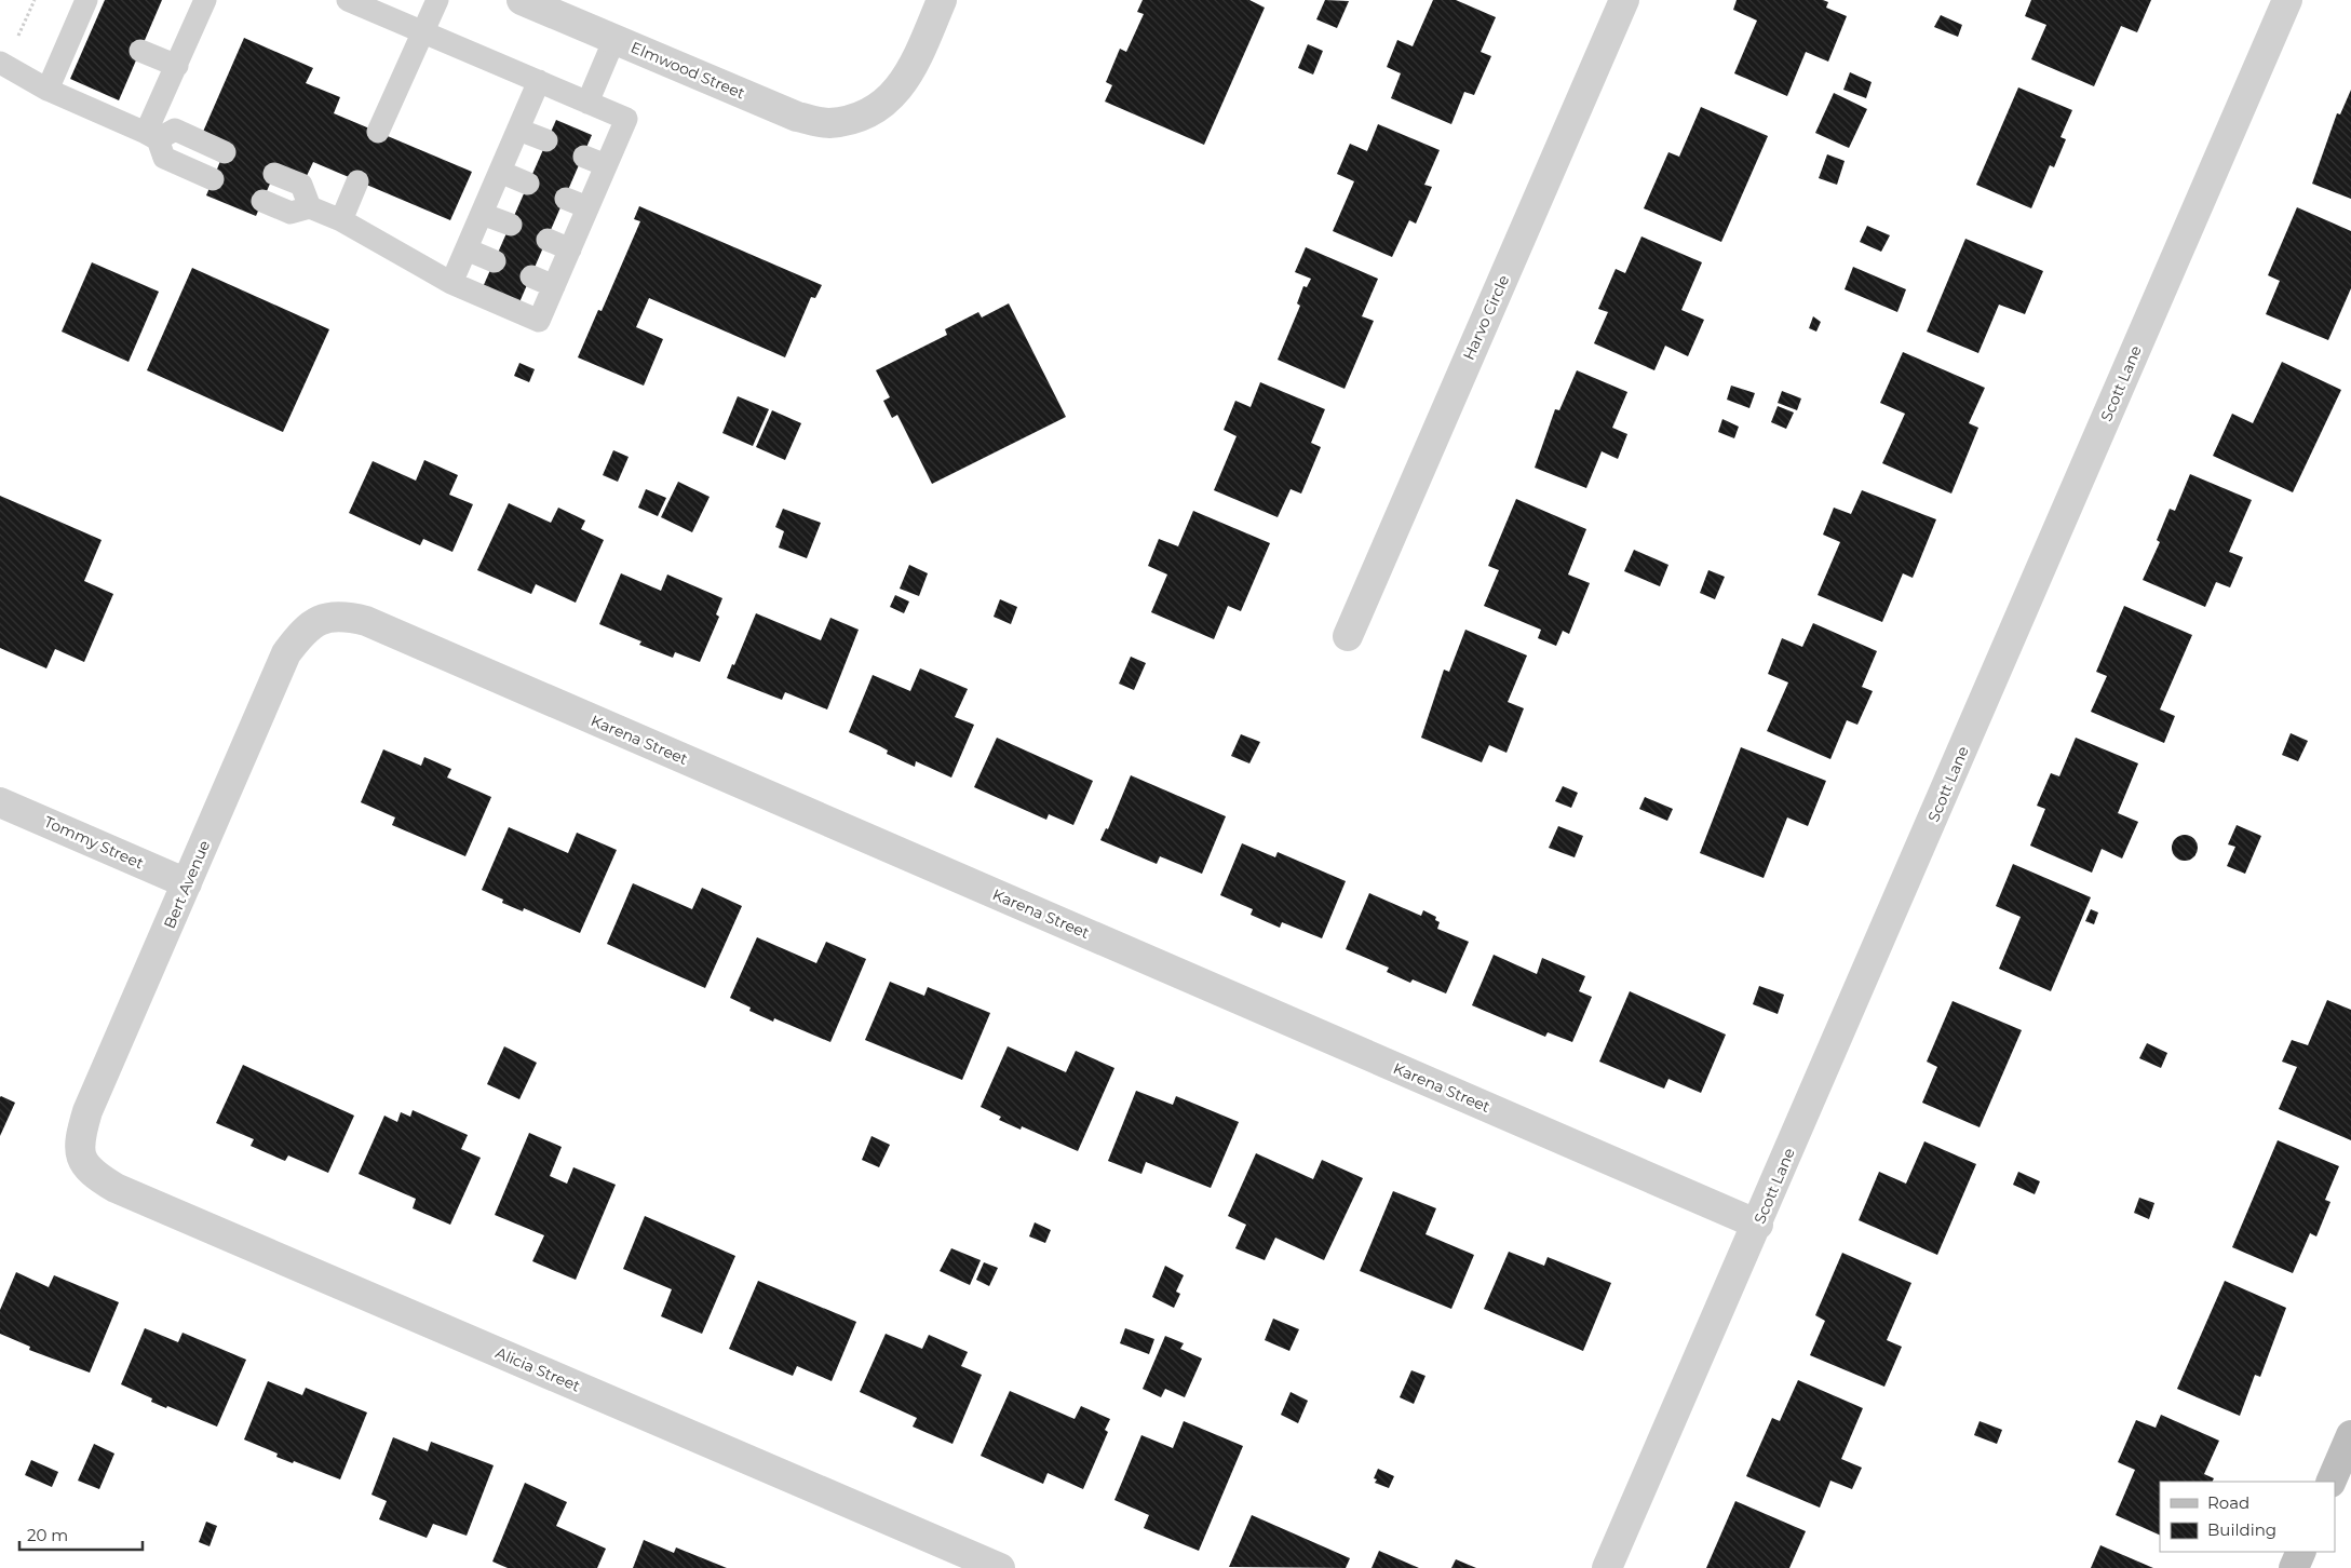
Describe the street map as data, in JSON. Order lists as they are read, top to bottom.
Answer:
{
  "streets": {
    "street": [
      "Elmwood Street",
      "Harvo Circle",
      "Scott Lane",
      "Karena Street",
      "Tommy Street",
      "Bert Avenue",
      "Alicia Street"
    ]
  },
  "crossings": [
    ["Scott Lane", "Karena Street"],
    ["Karena Street", "Bert Avenue"],
    ["Tommy Street", "Bert Avenue"],
    ["Bert Avenue", "Alicia Street"]
  ],
  "legend": ["Road", "Building"],
  "scale_bar": "20 m"
}
